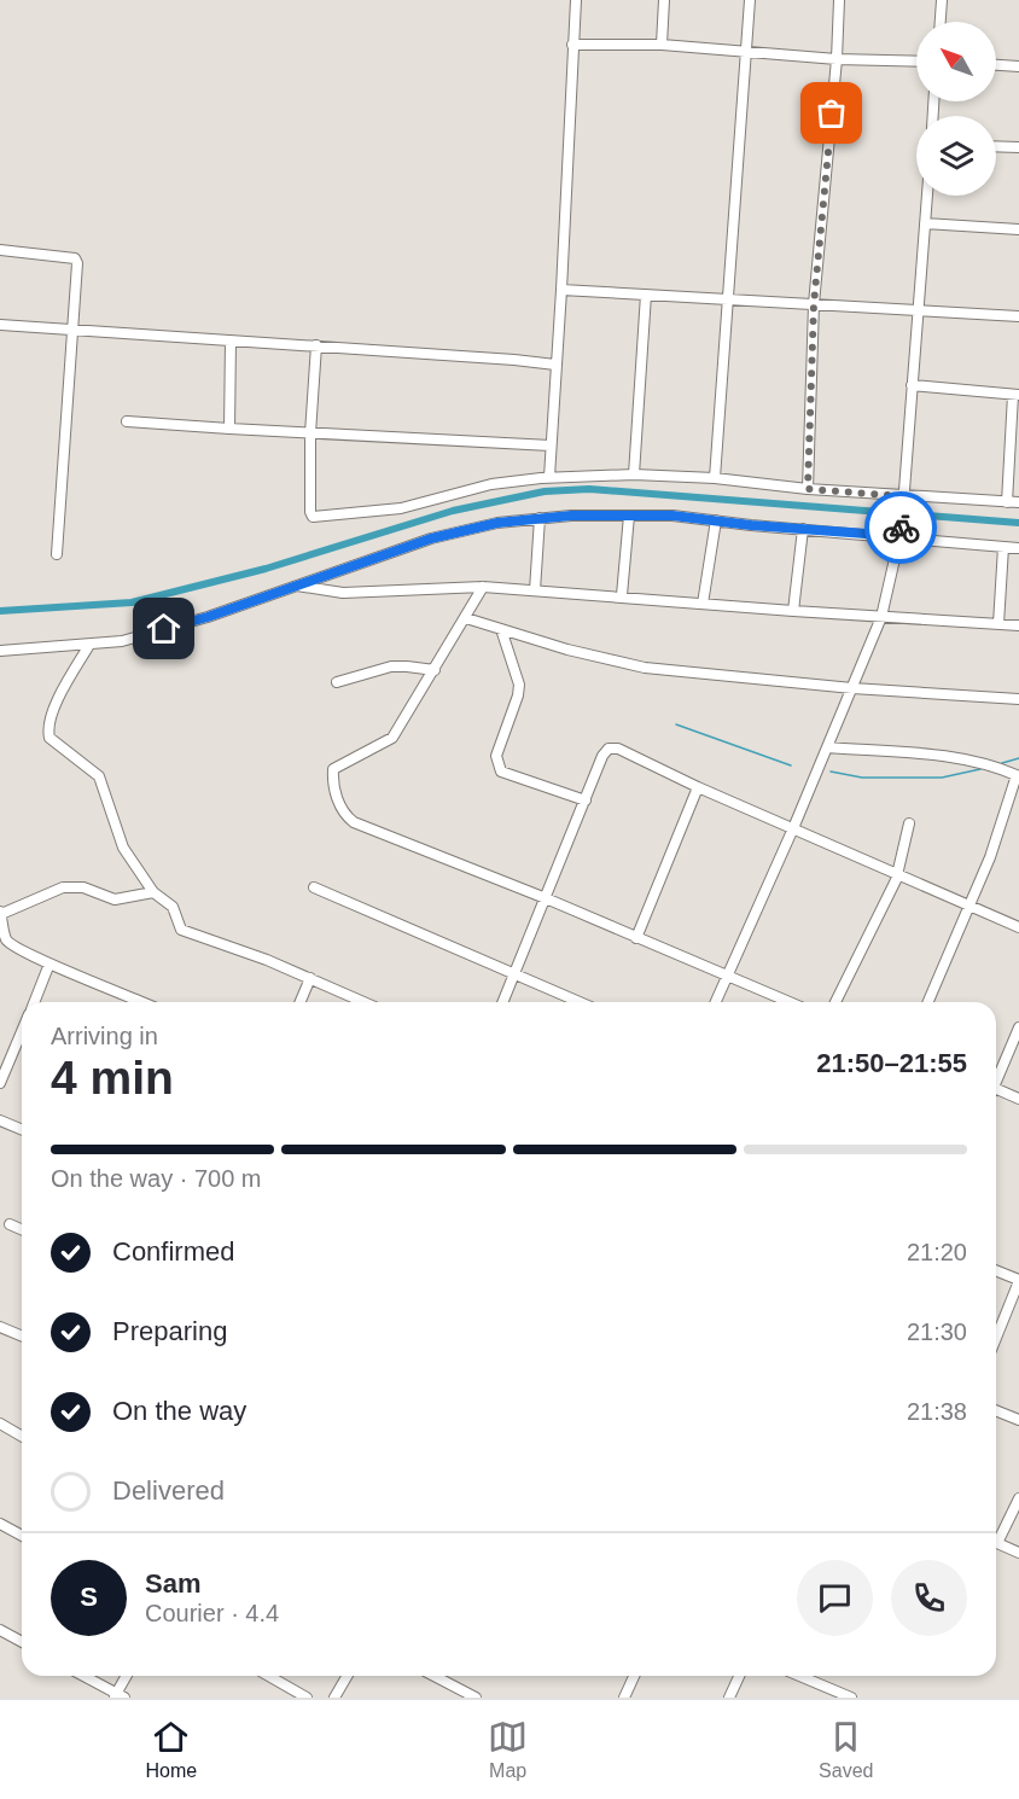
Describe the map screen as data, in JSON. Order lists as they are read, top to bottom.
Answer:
{
  "north": "top left",
  "page": {
    "heading": ["4 min", "Arriving in", "21:50–21:55"],
    "panel": ["Sam", "Courier · 4.4"],
    "bar": "On the way · 700 m",
    "list": [
      ["Confirmed", "21:20"],
      ["Preparing", "21:30"],
      ["On the way", "21:38"],
      "Delivered"
    ],
    "round": "S",
    "tabs": ["Home", "Map", "Saved"]
  }
}
